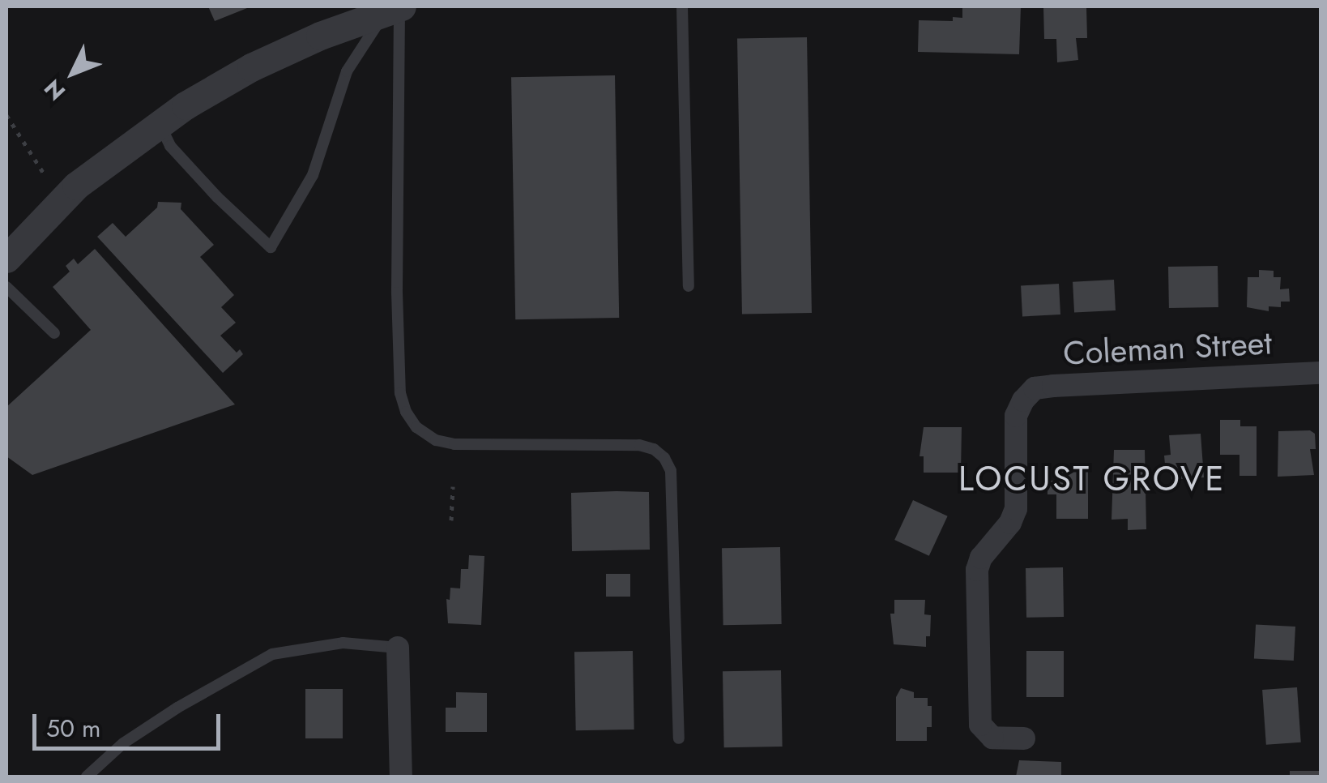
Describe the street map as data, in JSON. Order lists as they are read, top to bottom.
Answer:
{
  "streets": {
    "street": ["Coleman Street"]
  },
  "districts": ["LOCUST GROVE"],
  "scale_bar": "50 m",
  "north": "bottom left"
}
